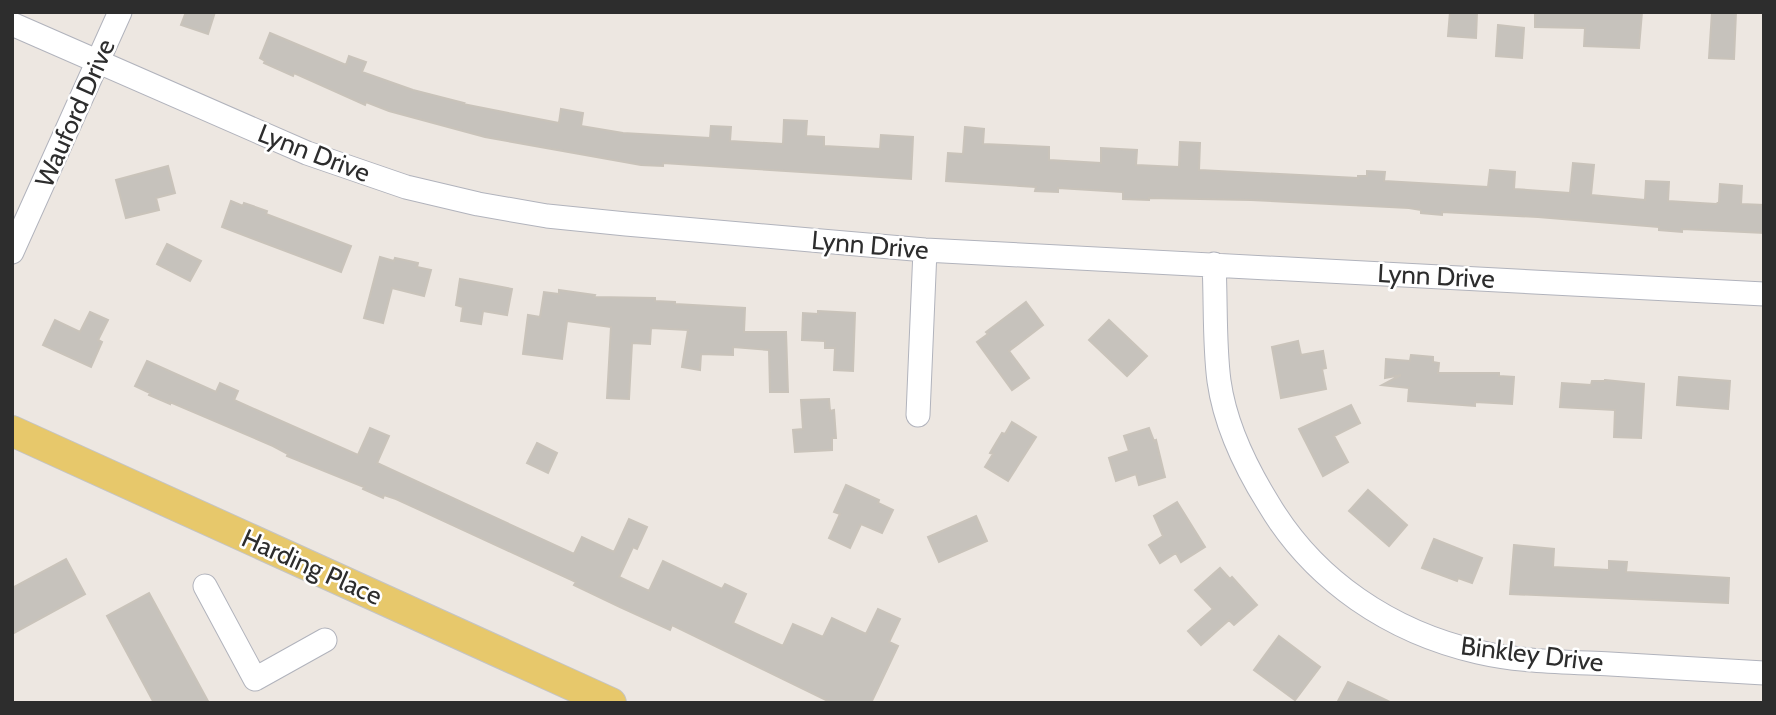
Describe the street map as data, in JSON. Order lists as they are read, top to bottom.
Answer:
{
  "streets": {
    "main road": ["Harding Place"],
    "street": ["Wauford Drive", "Lynn Drive", "Binkley Drive"]
  },
  "crossings": [
    ["Wauford Drive", "Lynn Drive"],
    ["Lynn Drive", "Binkley Drive"]
  ]
}
